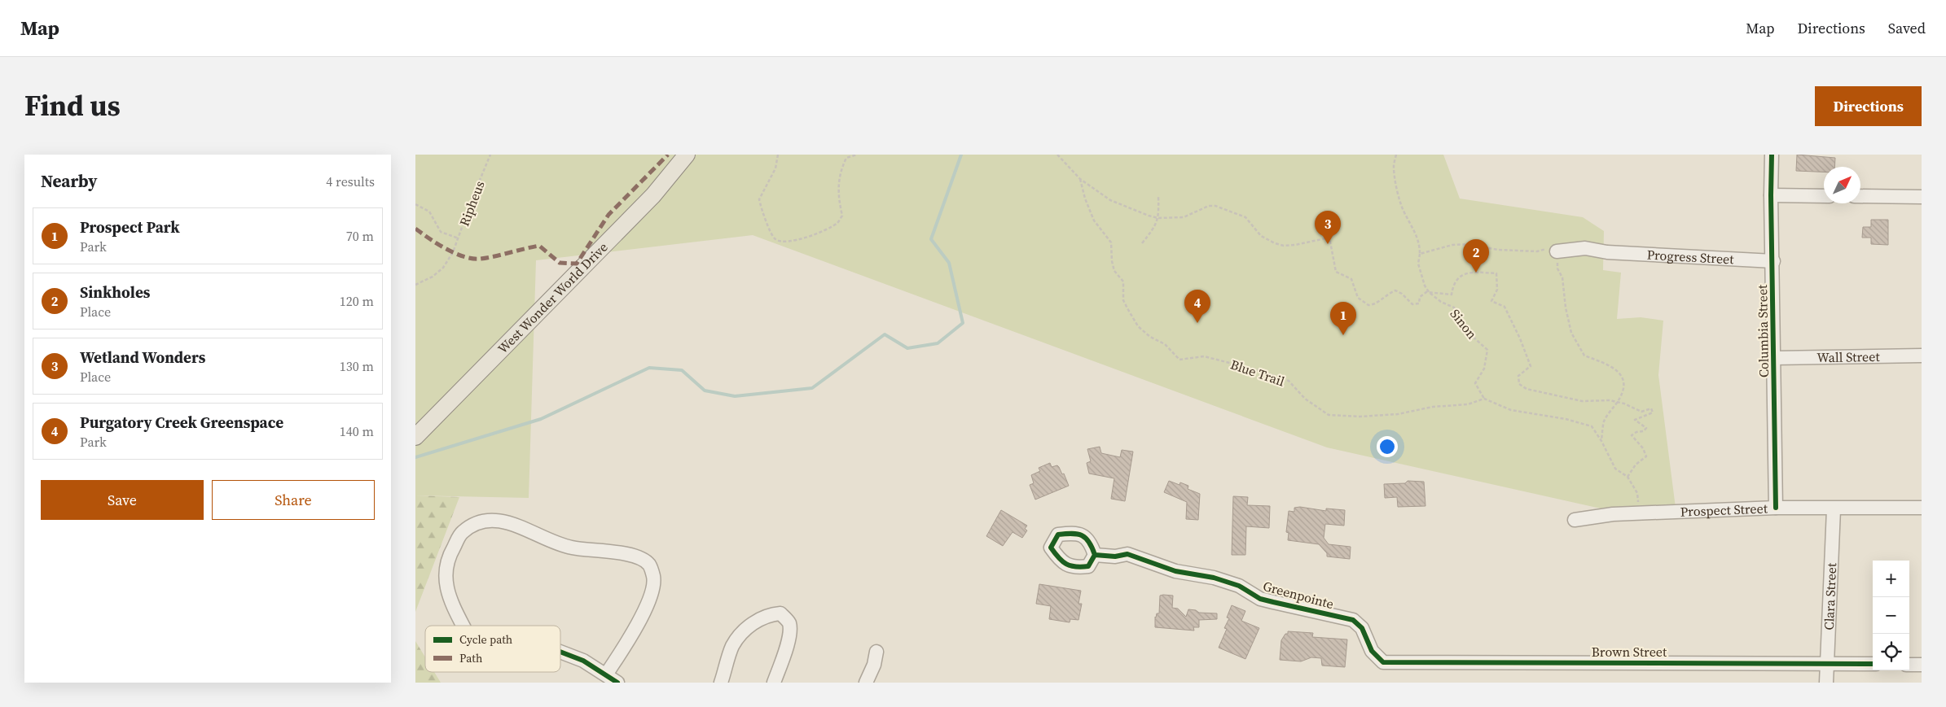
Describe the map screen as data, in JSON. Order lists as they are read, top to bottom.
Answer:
{
  "streets": {
    "main road": ["West Wonder World Drive"],
    "street": [
      "Progress Street",
      "Columbia Street",
      "Wall Street",
      "Prospect Street",
      "Greenpointe",
      "Clara Street",
      "Brown Street"
    ],
    "path": ["Ripheus", "Sinon", "Blue Trail"]
  },
  "crossings": [
    ["Progress Street", "Columbia Street"],
    ["Sinon", "Blue Trail"],
    ["Columbia Street", "Wall Street"],
    ["Columbia Street", "Prospect Street"],
    ["Prospect Street", "Clara Street"],
    ["Greenpointe", "Brown Street"],
    ["Clara Street", "Brown Street"]
  ],
  "legend": ["Cycle path", "Path"],
  "north": "top right",
  "page": {
    "header": "Map",
    "nav": ["Map", "Directions", "Saved"],
    "title": "Find us",
    "buttons": [
      "Directions",
      ["Save", "Share"]
    ],
    "heading": ["Nearby", "4 results"],
    "list": [
      {
        "mark": "1",
        "name": "Prospect Park",
        "note": "Park",
        "value": "70 m"
      },
      {
        "mark": "2",
        "name": "Sinkholes",
        "note": "Place",
        "value": "120 m"
      },
      {
        "mark": "3",
        "name": "Wetland Wonders",
        "note": "Place",
        "value": "130 m"
      },
      {
        "mark": "4",
        "name": "Purgatory Creek Greenspace",
        "note": "Park",
        "value": "140 m"
      }
    ],
    "pins": [
      "3",
      "2",
      "4",
      "1"
    ],
    "map_buttons": ["+", "−"]
  }
}
